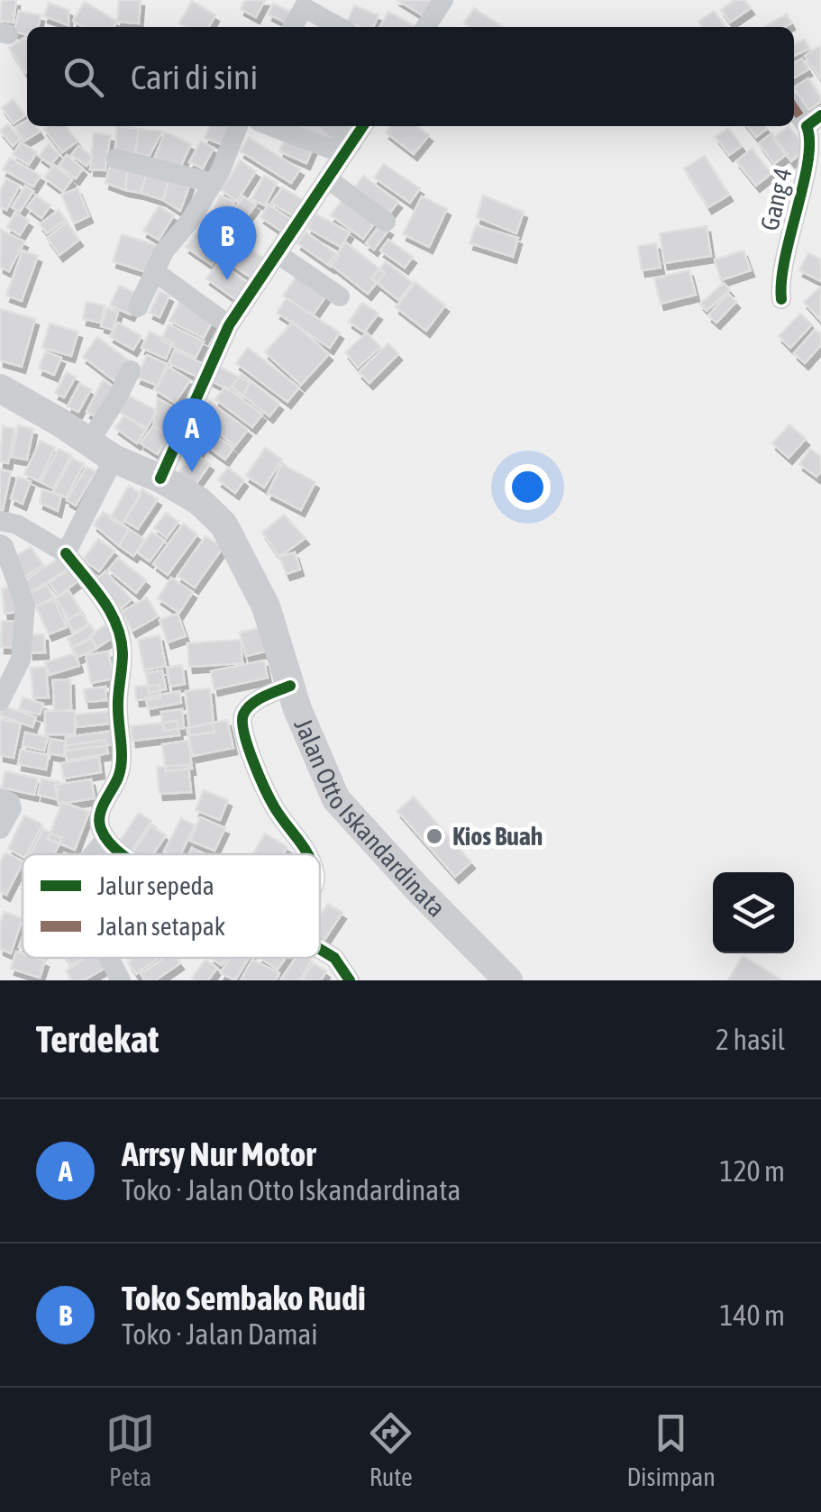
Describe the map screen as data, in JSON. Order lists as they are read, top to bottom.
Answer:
{
  "streets": {
    "main road": ["Jalan Otto Iskandardinata"],
    "street": ["Gang 4"]
  },
  "places": ["Kios Buah"],
  "legend": ["Jalur sepeda", "Jalan setapak"],
  "page": {
    "search": "Cari di sini",
    "pins": ["B", "A"],
    "heading": ["Terdekat", "2 hasil"],
    "list": [
      {
        "mark": "A",
        "name": "Arrsy Nur Motor",
        "note": "Toko · Jalan Otto Iskandardinata",
        "value": "120 m"
      },
      {
        "mark": "B",
        "name": "Toko Sembako Rudi",
        "note": "Toko · Jalan Damai",
        "value": "140 m"
      }
    ],
    "nav": ["Peta", "Rute", "Disimpan"]
  }
}
